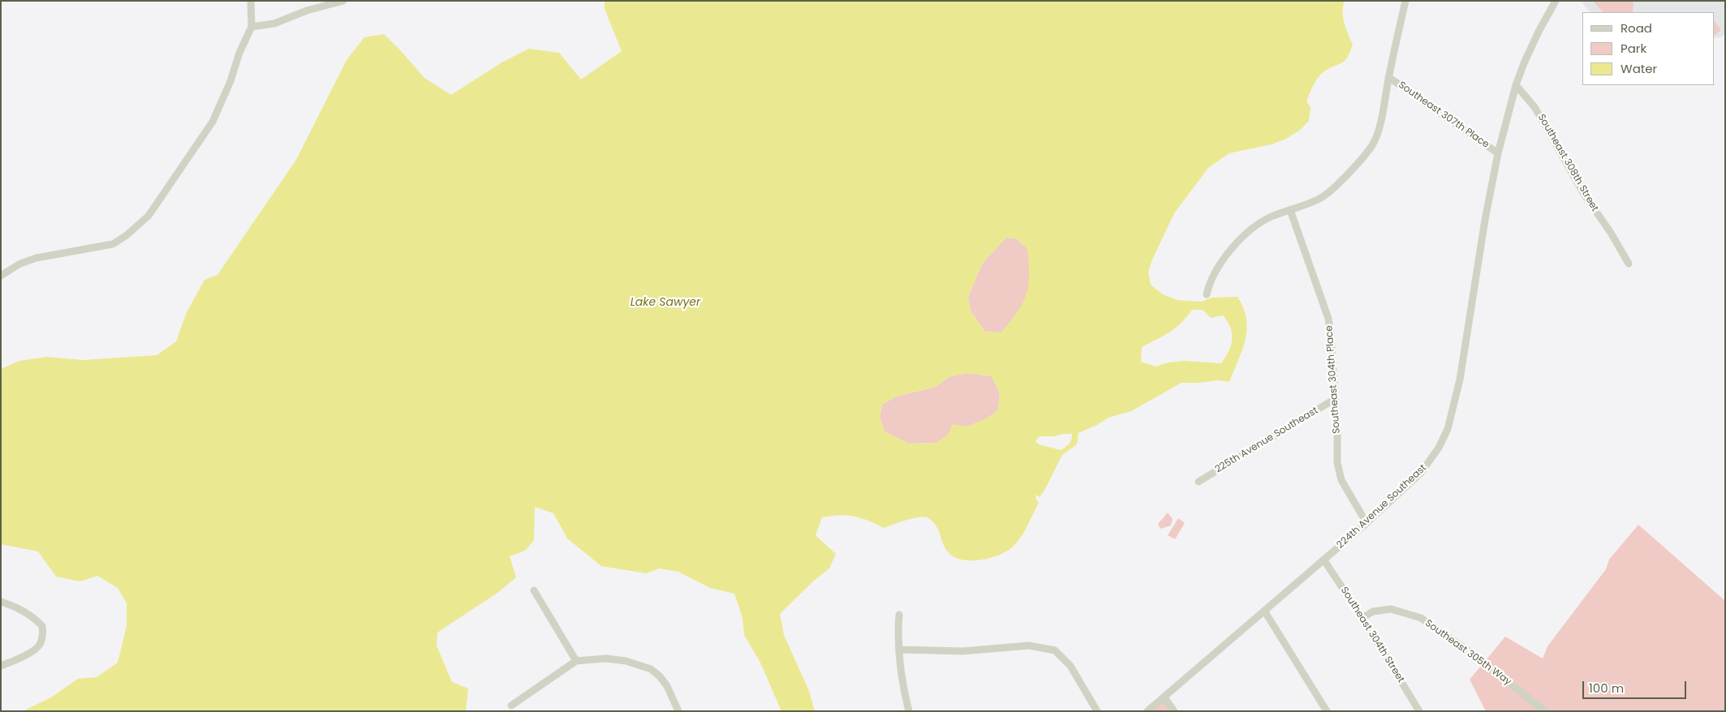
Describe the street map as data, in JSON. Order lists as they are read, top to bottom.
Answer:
{
  "streets": {
    "street": [
      "Southeast 307th Place",
      "Southeast 308th Street",
      "Southeast 304th Place",
      "225th Avenue Southeast",
      "224th Avenue Southeast",
      "Southeast 304th Street",
      "Southeast 305th Way"
    ]
  },
  "crossings": [
    ["Southeast 307th Place", "224th Avenue Southeast"],
    ["Southeast 308th Street", "224th Avenue Southeast"],
    ["Southeast 304th Place", "225th Avenue Southeast"],
    ["Southeast 304th Place", "224th Avenue Southeast"],
    ["224th Avenue Southeast", "Southeast 304th Street"],
    ["Southeast 304th Street", "Southeast 305th Way"]
  ],
  "water": ["Lake Sawyer"],
  "legend": ["Road", "Park", "Water"],
  "scale_bar": "100 m"
}
